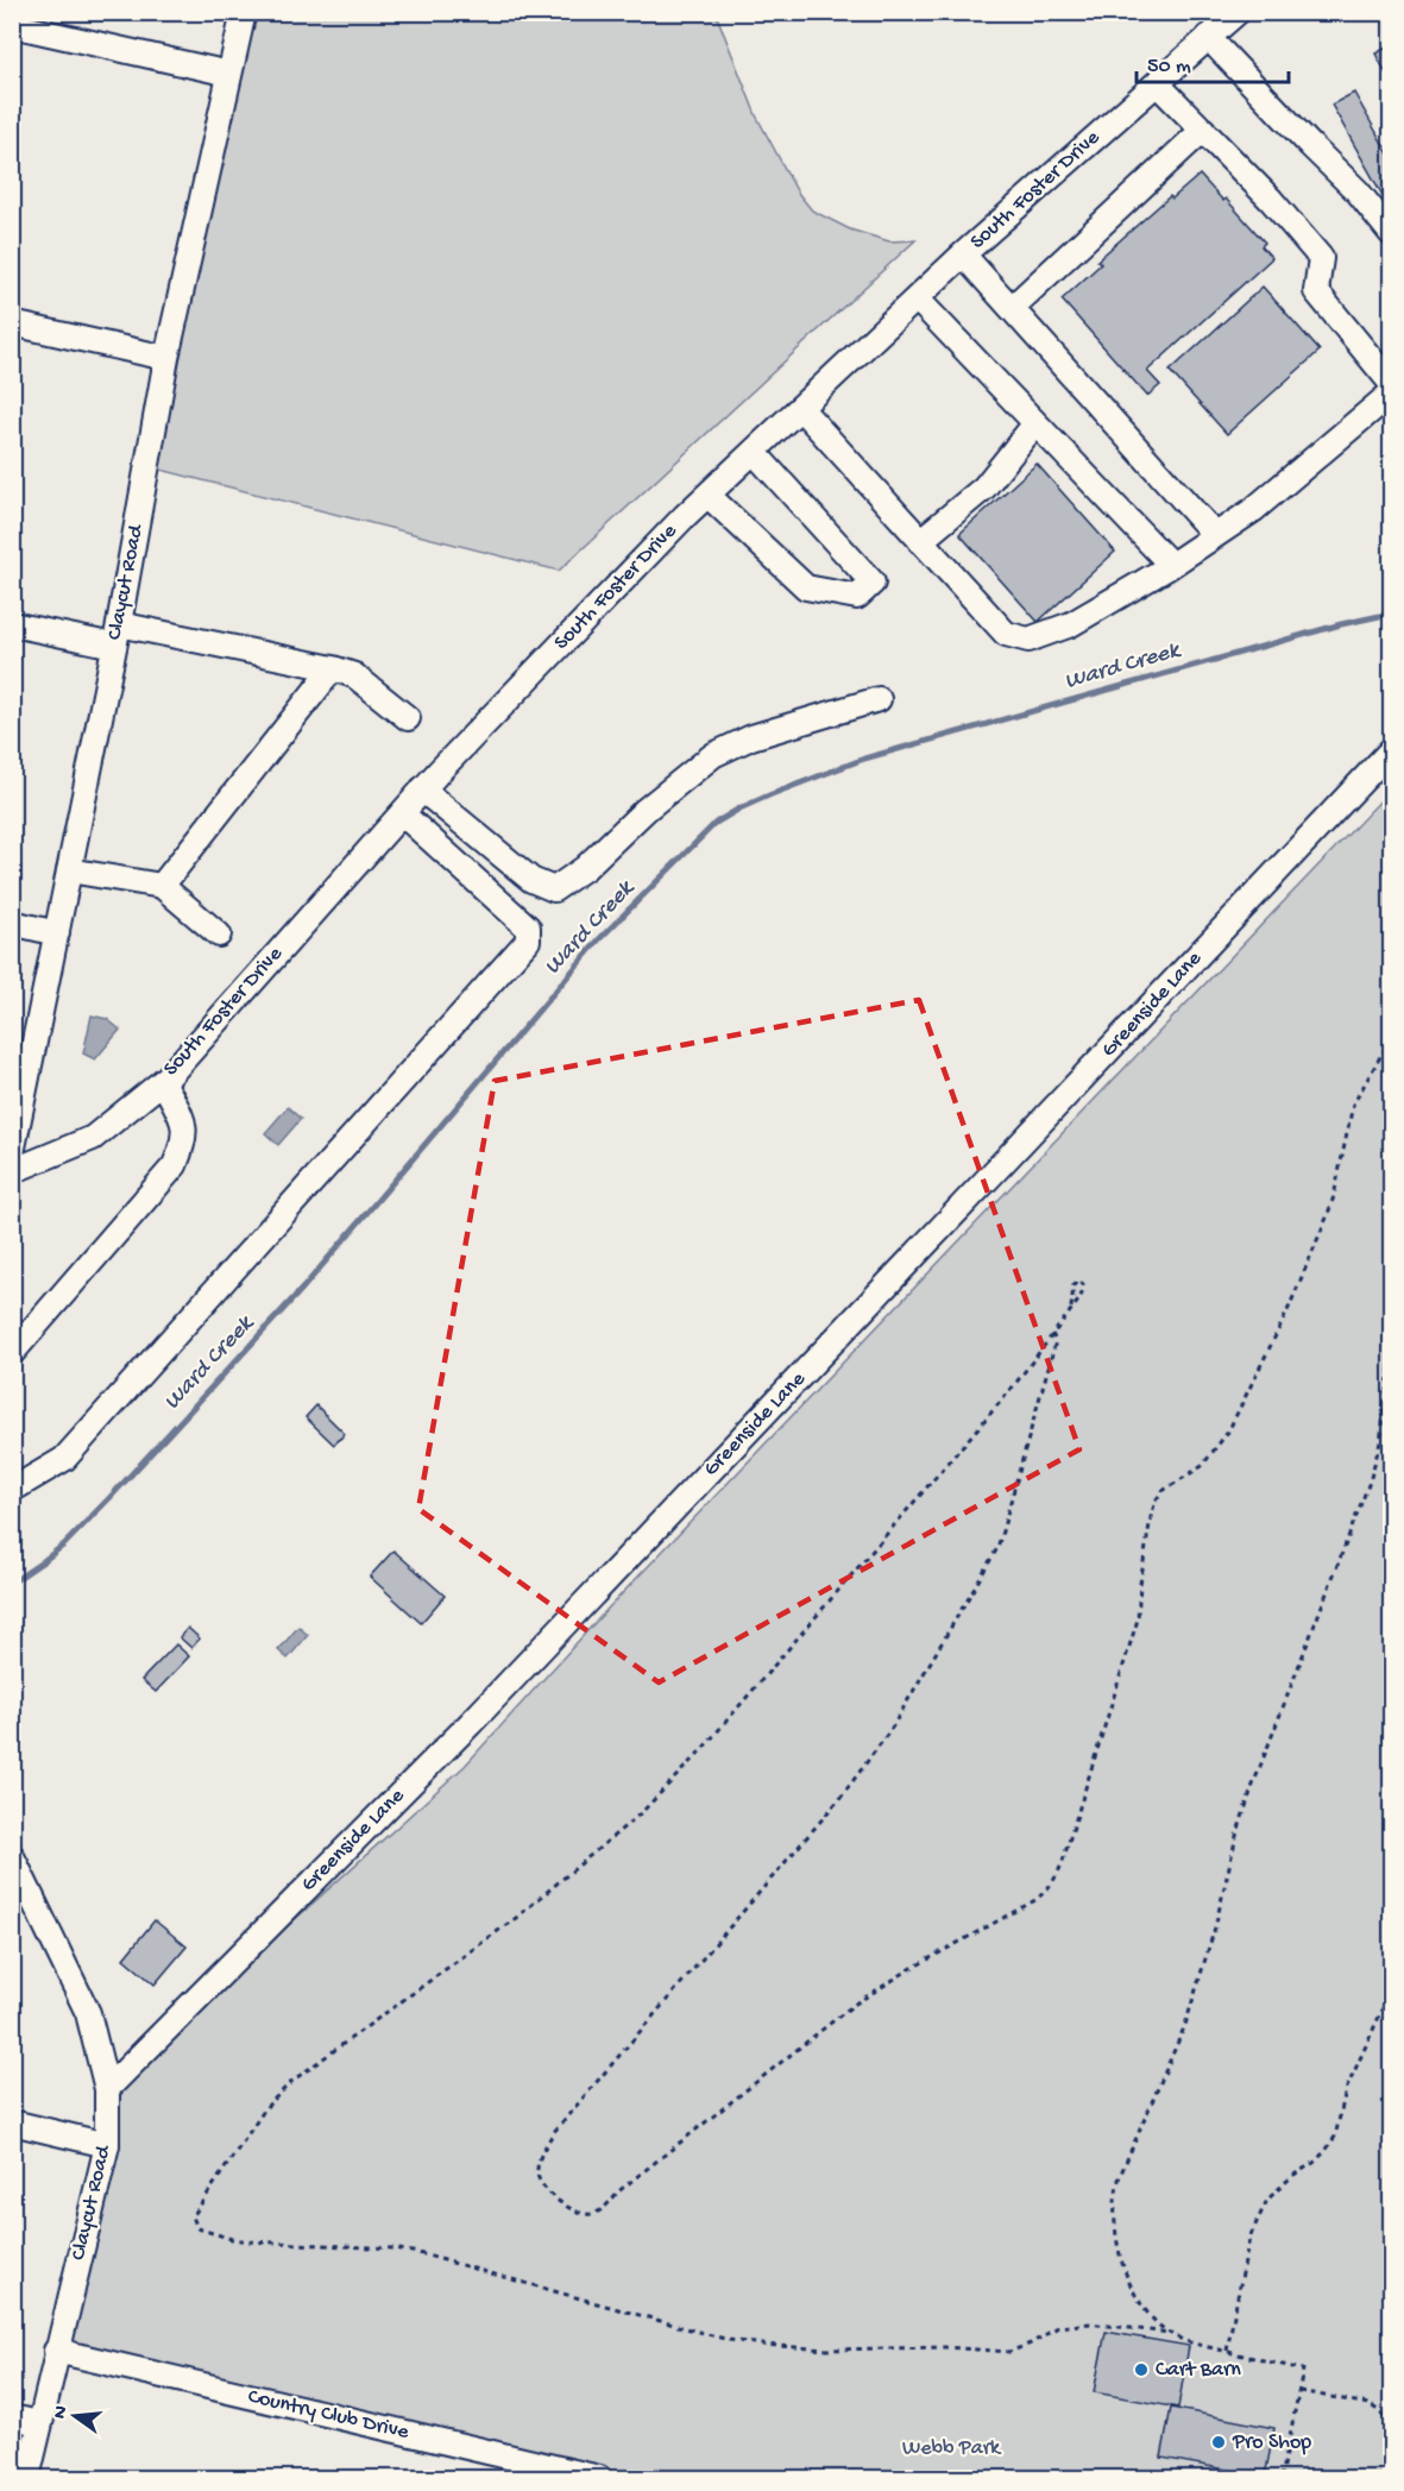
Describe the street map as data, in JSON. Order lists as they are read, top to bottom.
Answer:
{
  "streets": {
    "street": [
      "South Foster Drive",
      "Claycut Road",
      "Greenside Lane",
      "Country Club Drive"
    ]
  },
  "crossings": [
    ["Claycut Road", "Greenside Lane"],
    ["Claycut Road", "Country Club Drive"]
  ],
  "water": ["Ward Creek"],
  "parks": ["Webb Park"],
  "places": ["Cart Barn", "Pro Shop"],
  "scale_bar": "50 m",
  "north": "left"
}
